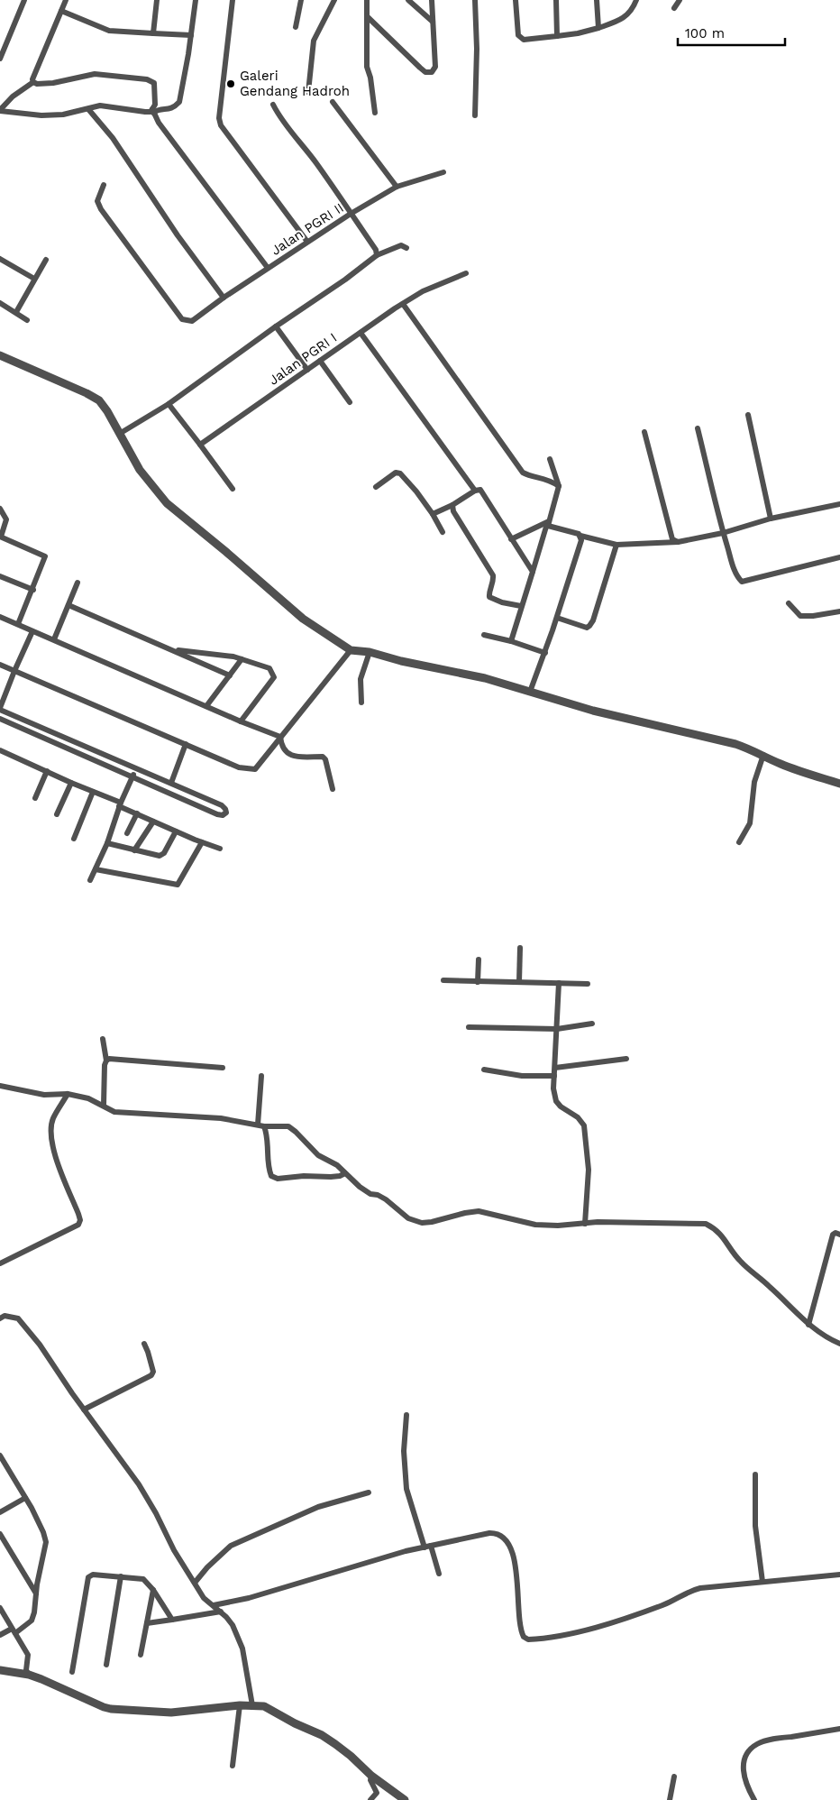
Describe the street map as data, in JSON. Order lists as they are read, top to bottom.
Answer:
{
  "streets": {
    "street": ["Jalan PGRI II", "Jalan PGRI I"]
  },
  "places": ["Galeri Gendang Hadroh"],
  "scale_bar": "100 m"
}
